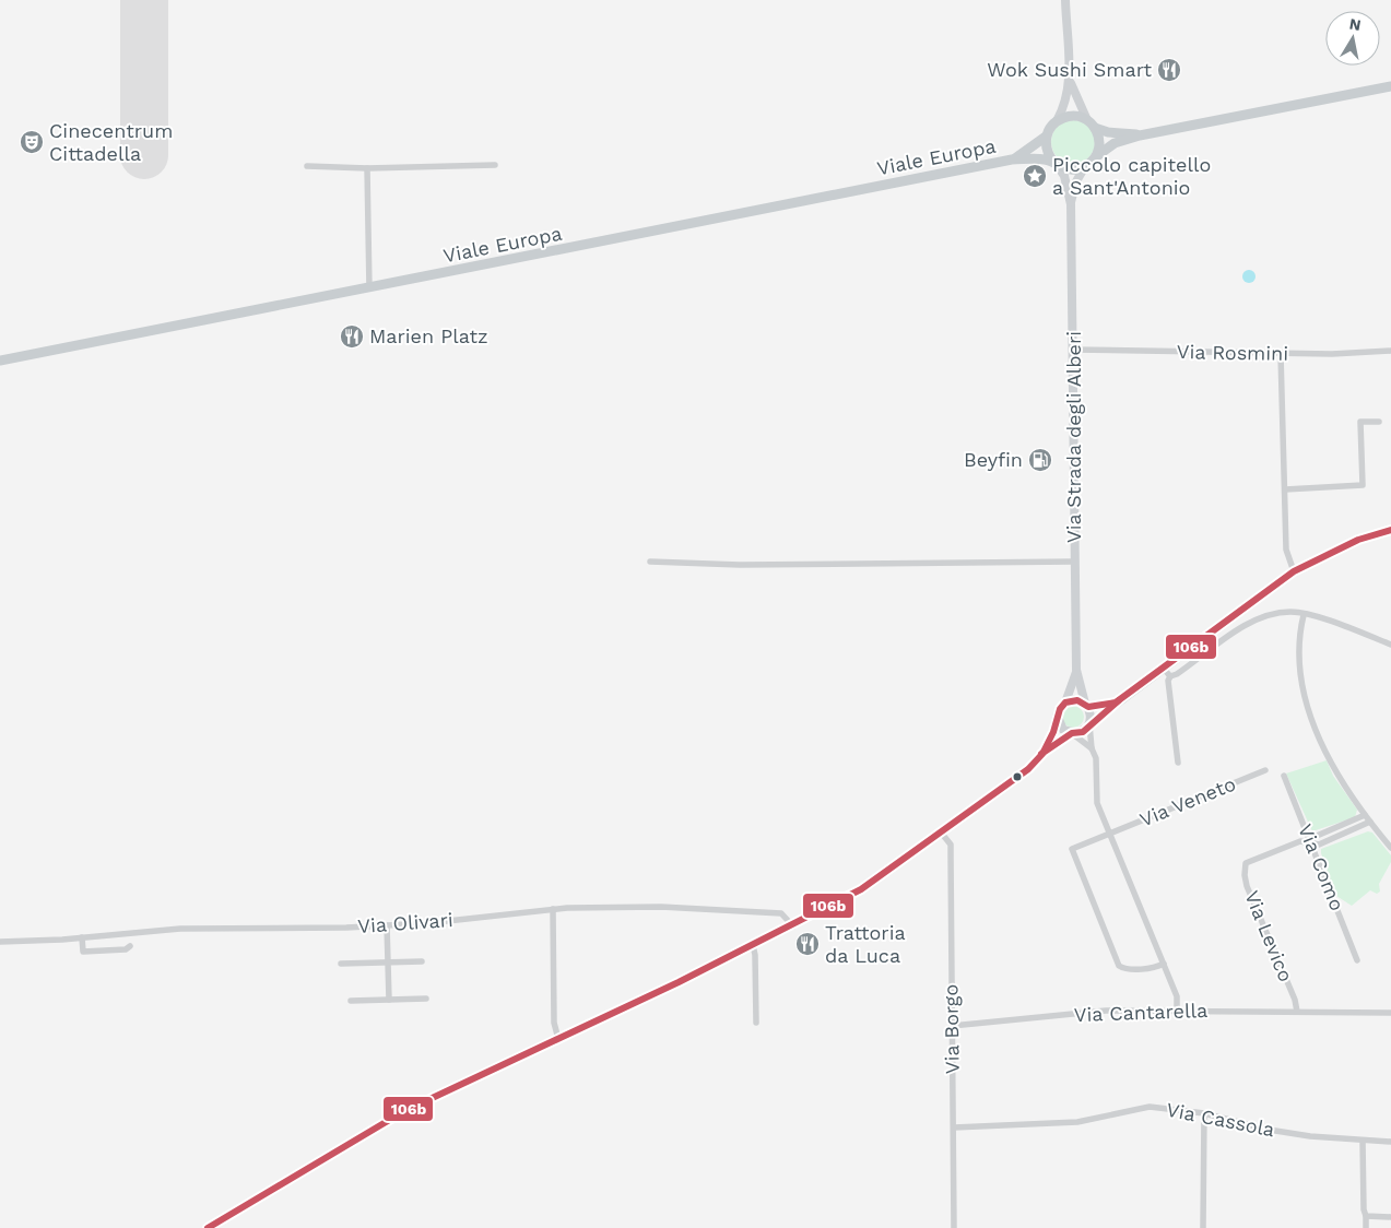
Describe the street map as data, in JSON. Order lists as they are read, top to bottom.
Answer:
{
  "streets": {
    "main road": ["Viale Europa", "Via Strada degli Alberi"],
    "street": [
      "Via Rosmini",
      "Via Veneto",
      "Via Como",
      "Via Olivari",
      "Via Levico",
      "Via Cantarella",
      "Via Borgo",
      "Via Cassola"
    ]
  },
  "crossings": [
    ["Viale Europa", "Via Strada degli Alberi"],
    ["Via Rosmini", "Via Strada degli Alberi"],
    ["Via Como", "Via Levico"],
    ["Via Levico", "Via Cantarella"],
    ["Via Cantarella", "Via Borgo"],
    ["Via Borgo", "Via Cassola"]
  ],
  "places": {
    "restaurant": ["Wok Sushi Smart", "Marien Platz", "Trattoria da Luca"],
    "theatre": ["Cinecentrum Cittadella"],
    "place": ["Piccolo capitello a Sant'Antonio"],
    "fuel station": ["Beyfin"]
  },
  "lines": ["transit line 106b"],
  "north": "top"
}
